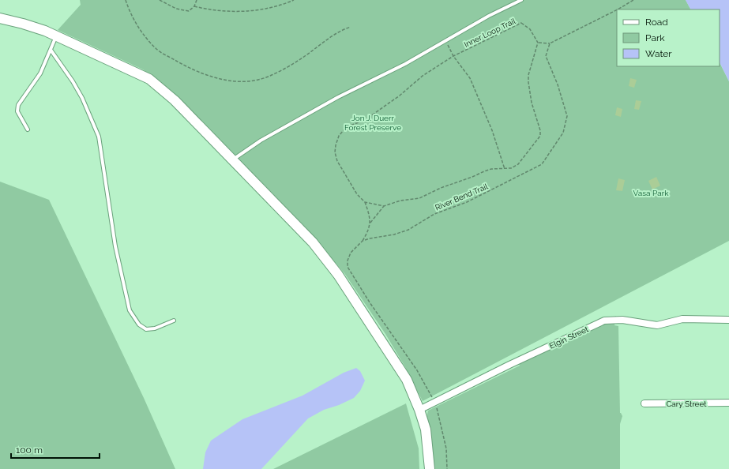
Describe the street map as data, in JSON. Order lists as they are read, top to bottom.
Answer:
{
  "streets": {
    "street": ["Elgin Street", "Cary Street"],
    "path": ["Inner Loop Trail", "River Bend Trail"]
  },
  "parks": ["Jon J. Duerr Forest Preserve", "Vasa Park"],
  "legend": ["Road", "Park", "Water"],
  "scale_bar": "100 m"
}
